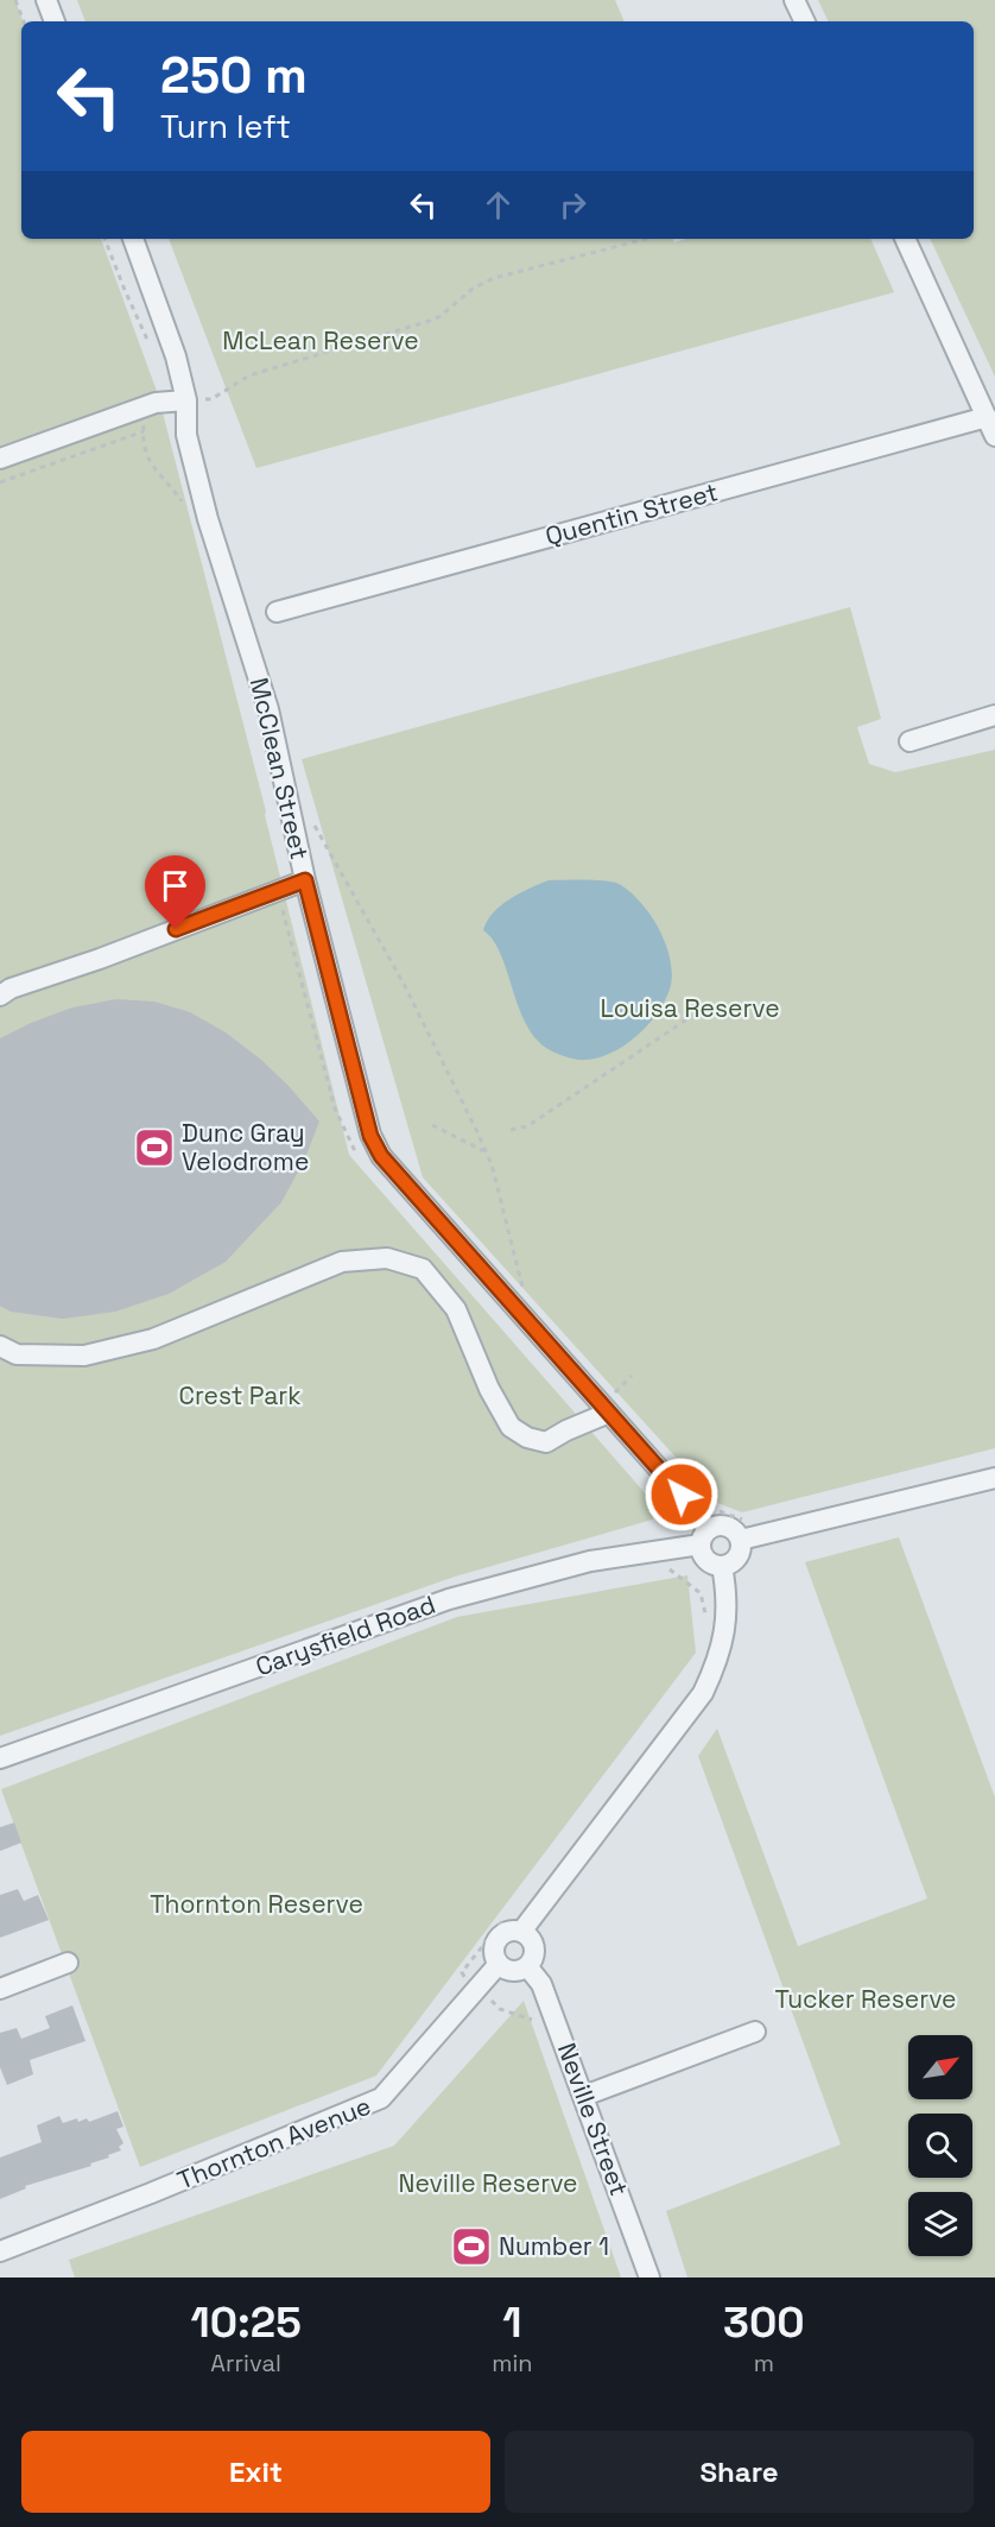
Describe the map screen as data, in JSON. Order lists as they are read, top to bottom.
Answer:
{
  "streets": {
    "street": [
      "Quentin Street",
      "McClean Street",
      "Carysfield Road",
      "Neville Street",
      "Thornton Avenue"
    ]
  },
  "crossings": [
    ["McClean Street", "Carysfield Road"],
    ["McClean Street", "Thornton Avenue"],
    ["Carysfield Road", "Thornton Avenue"],
    ["Neville Street", "Thornton Avenue"]
  ],
  "parks": [
    "McLean Reserve",
    "Louisa Reserve",
    "Crest Park",
    "Thornton Reserve",
    "Tucker Reserve",
    "Neville Reserve"
  ],
  "places": {
    "sports": ["Dunc Gray Velodrome", "Number 1"]
  },
  "north": "top right",
  "page": {
    "turn": ["250 m", "Turn left"],
    "eta": [
      "10:25",
      "Arrival",
      "1",
      "min",
      "300",
      "m"
    ],
    "buttons": ["Exit", "Share"]
  }
}
